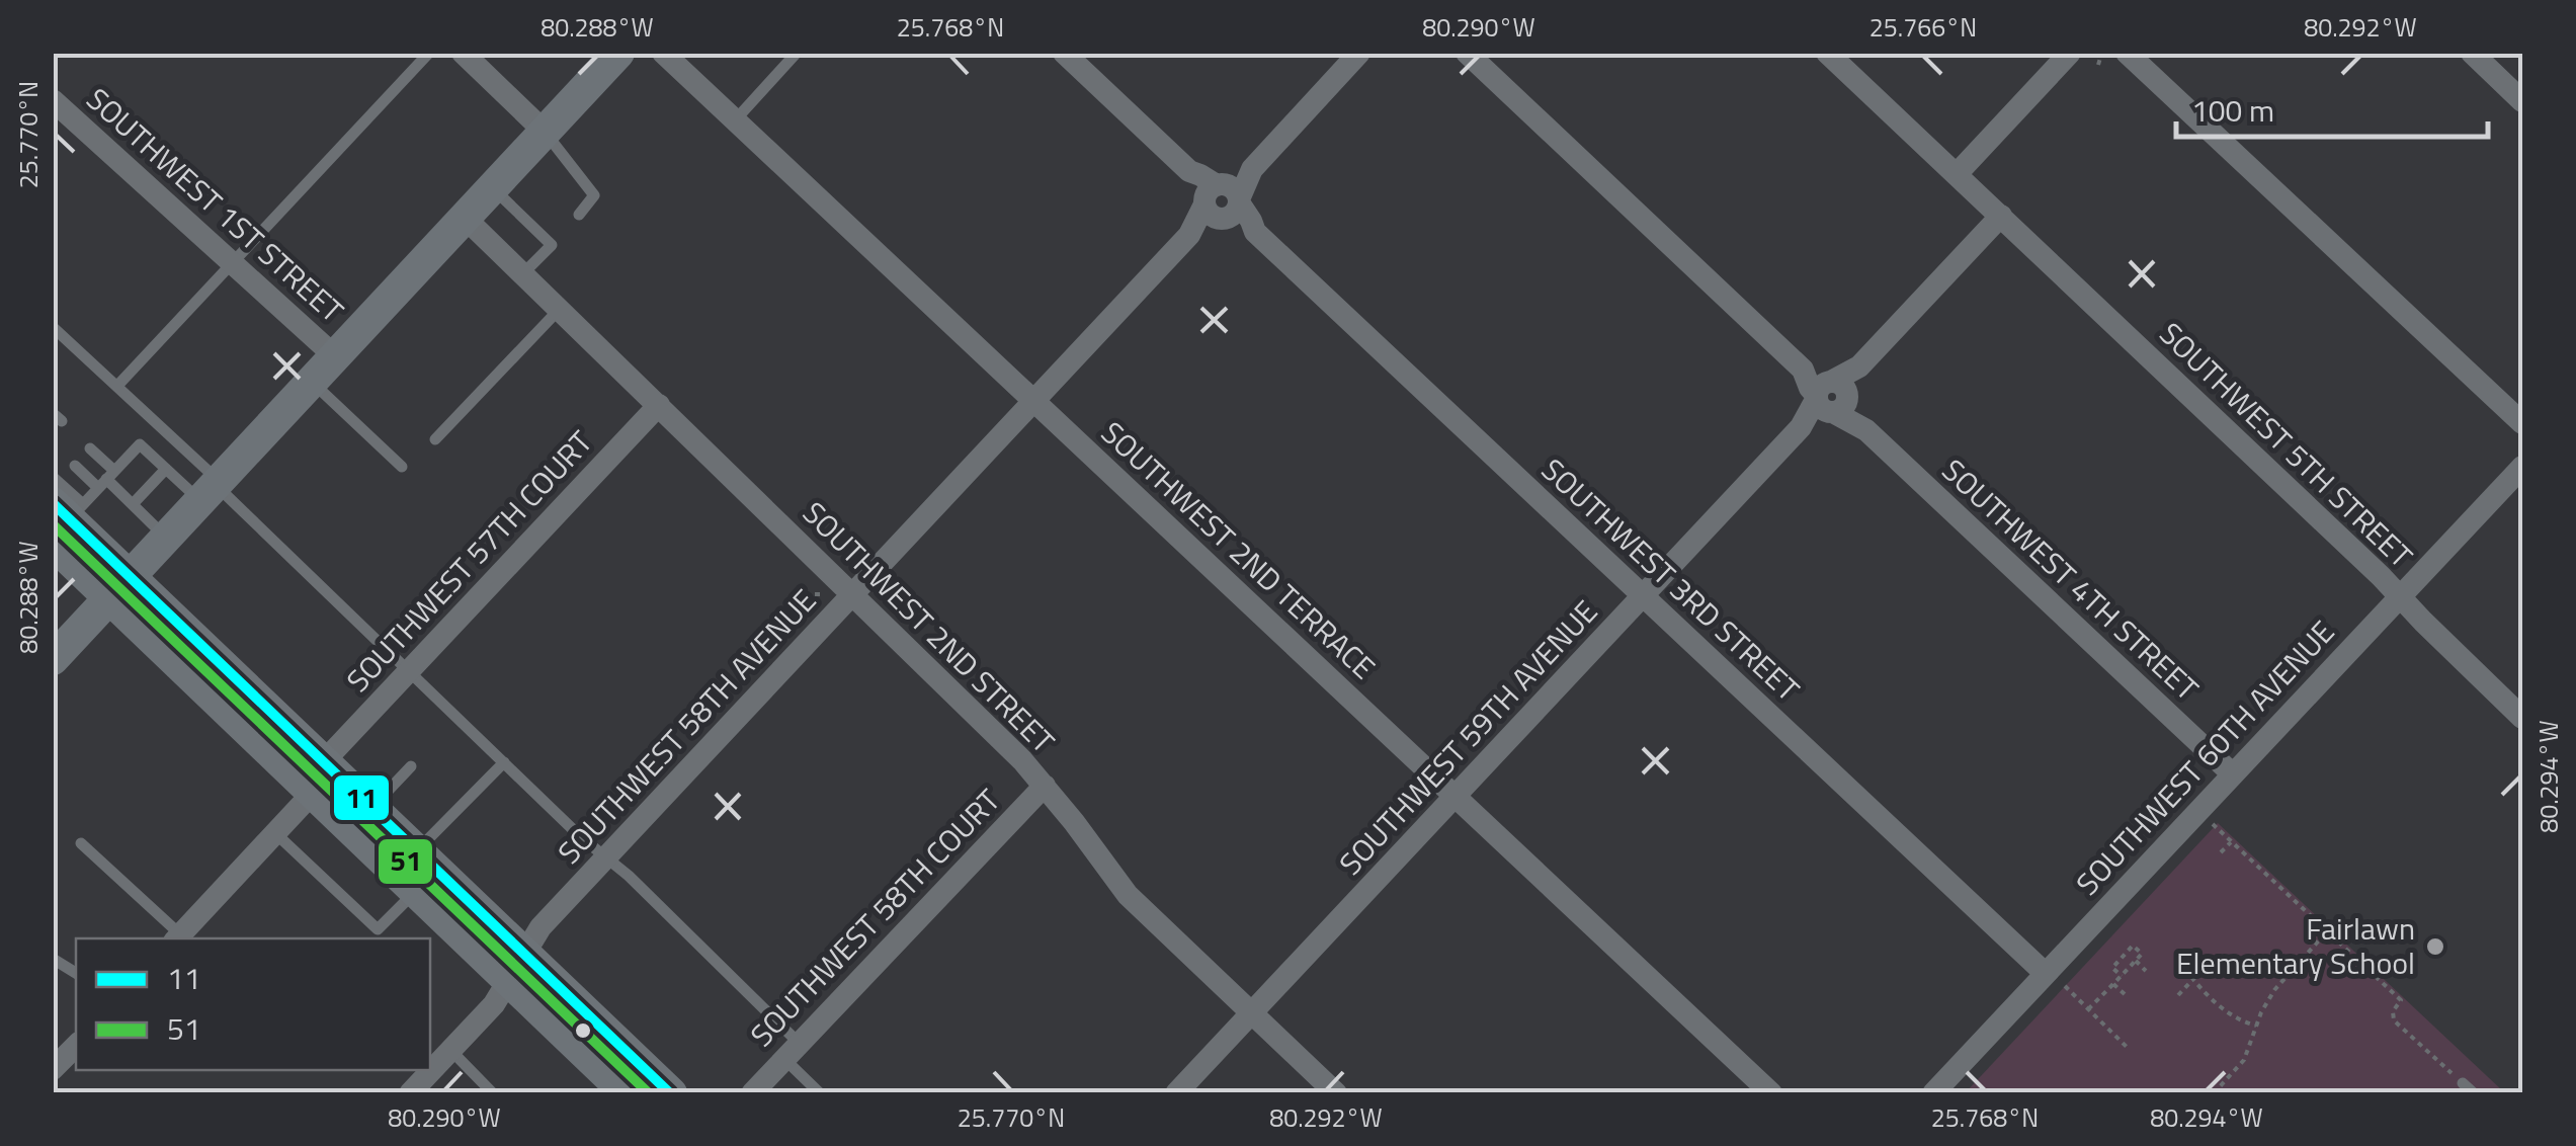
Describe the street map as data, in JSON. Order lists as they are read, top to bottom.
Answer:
{
  "streets": {
    "street": [
      "SOUTHWEST 1ST STREET",
      "SOUTHWEST 5TH STREET",
      "SOUTHWEST 2ND TERRACE",
      "SOUTHWEST 57TH COURT",
      "SOUTHWEST 3RD STREET",
      "SOUTHWEST 4TH STREET",
      "SOUTHWEST 2ND STREET",
      "SOUTHWEST 58TH AVENUE",
      "SOUTHWEST 59TH AVENUE",
      "SOUTHWEST 60TH AVENUE",
      "SOUTHWEST 58TH COURT"
    ]
  },
  "crossings": [
    ["SOUTHWEST 5TH STREET", "SOUTHWEST 59TH AVENUE"],
    ["SOUTHWEST 5TH STREET", "SOUTHWEST 60TH AVENUE"],
    ["SOUTHWEST 2ND TERRACE", "SOUTHWEST 58TH AVENUE"],
    ["SOUTHWEST 2ND TERRACE", "SOUTHWEST 59TH AVENUE"],
    ["SOUTHWEST 57TH COURT", "SOUTHWEST 2ND STREET"],
    ["SOUTHWEST 3RD STREET", "SOUTHWEST 58TH AVENUE"],
    ["SOUTHWEST 3RD STREET", "SOUTHWEST 59TH AVENUE"],
    ["SOUTHWEST 3RD STREET", "SOUTHWEST 60TH AVENUE"],
    ["SOUTHWEST 4TH STREET", "SOUTHWEST 59TH AVENUE"],
    ["SOUTHWEST 4TH STREET", "SOUTHWEST 60TH AVENUE"],
    ["SOUTHWEST 2ND STREET", "SOUTHWEST 58TH AVENUE"],
    ["SOUTHWEST 2ND STREET", "SOUTHWEST 59TH AVENUE"],
    ["SOUTHWEST 2ND STREET", "SOUTHWEST 58TH COURT"]
  ],
  "places": ["Fairlawn Elementary School"],
  "lines": ["transit line 11", "transit line 51"],
  "legend": ["11", "51"],
  "scale_bar": "100 m",
  "coordinates": [
    "80.288°W",
    "25.768°N",
    "80.290°W",
    "25.766°N",
    "80.292°W",
    "25.770°N",
    "80.294°W"
  ]
}
